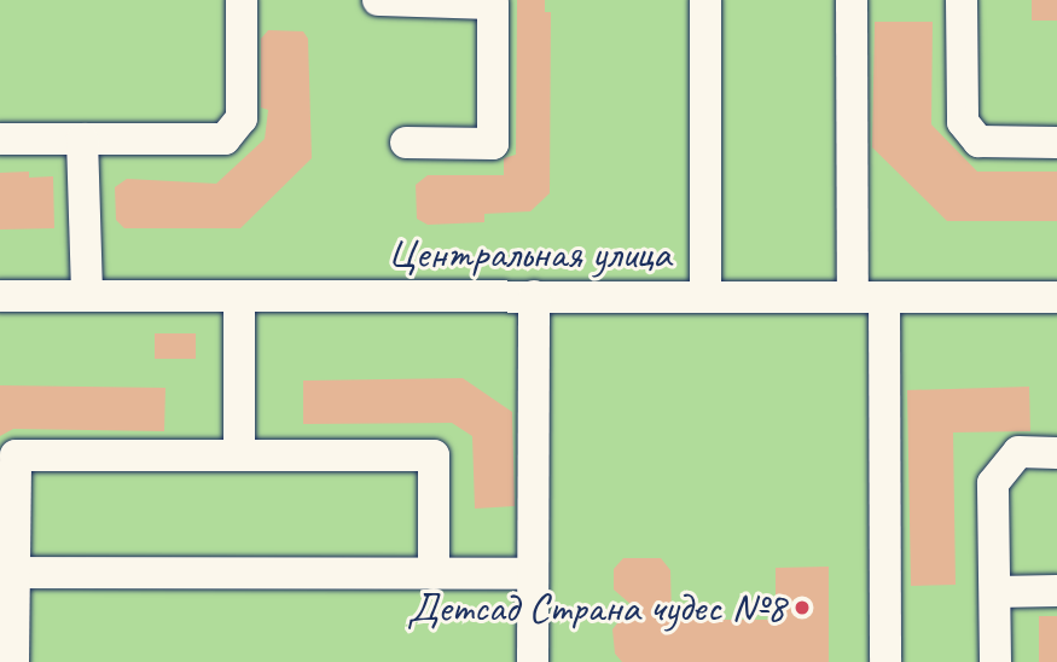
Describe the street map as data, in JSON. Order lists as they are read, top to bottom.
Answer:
{
  "streets": {
    "street": ["Центральная улица"]
  },
  "places": ["Детсад Страна чудес №8"]
}
